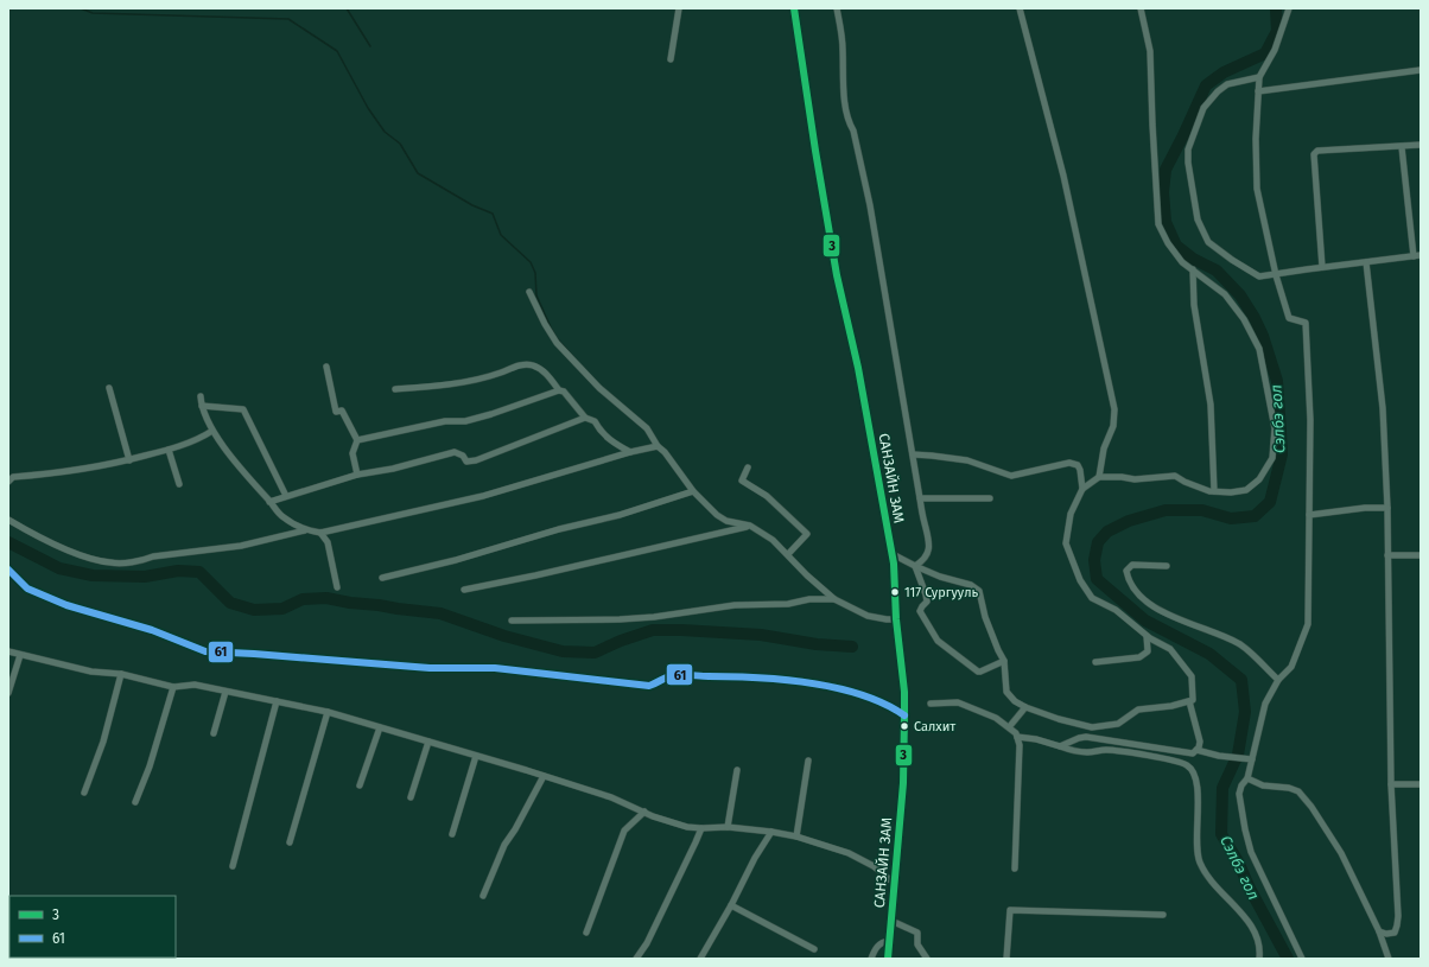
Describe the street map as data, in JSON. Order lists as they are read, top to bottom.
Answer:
{
  "streets": {
    "main road": ["САНЗАЙН ЗАМ"]
  },
  "water": ["Сэлбэ гол"],
  "places": ["117 Сургууль", "Салхит"],
  "lines": ["transit line 3", "transit line 61"],
  "legend": ["3", "61"]
}
